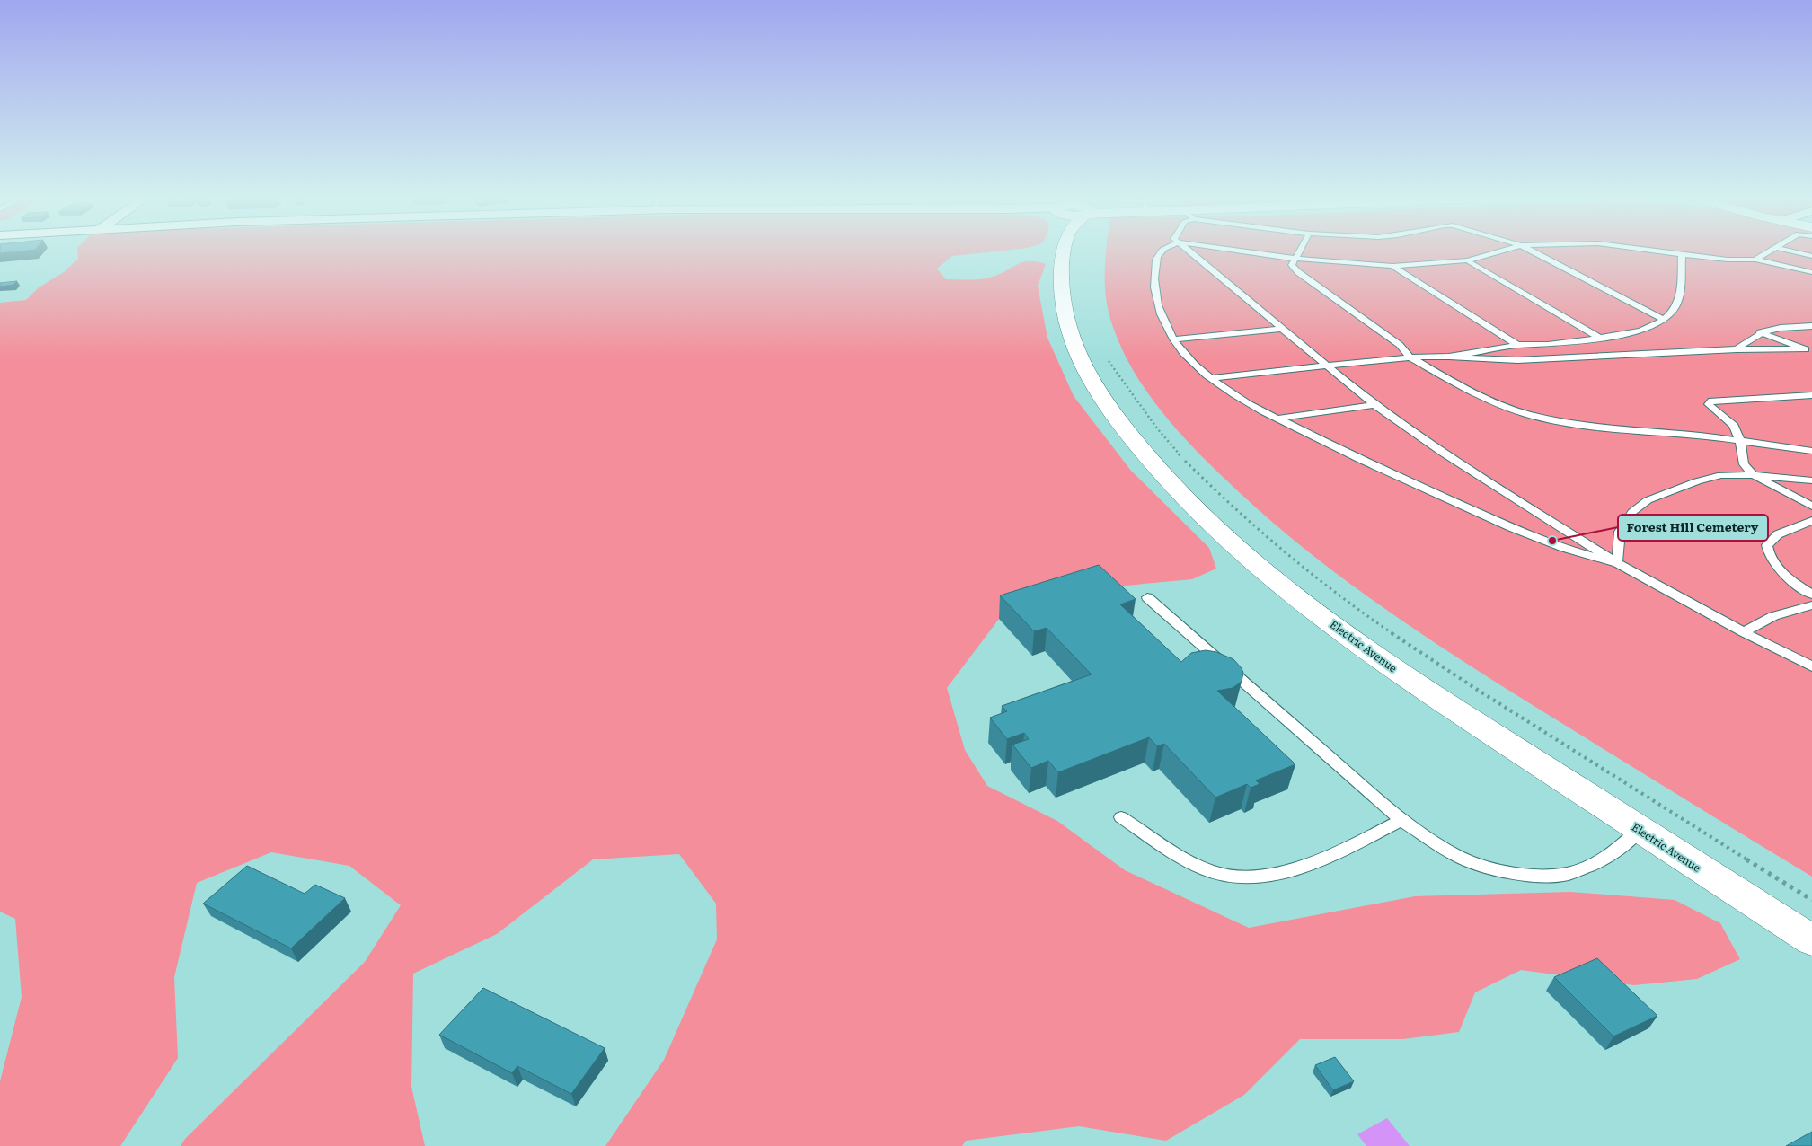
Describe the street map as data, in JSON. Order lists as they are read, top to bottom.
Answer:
{
  "streets": {
    "main road": ["Electric Avenue"]
  },
  "places": ["Forest Hill Cemetery"]
}
